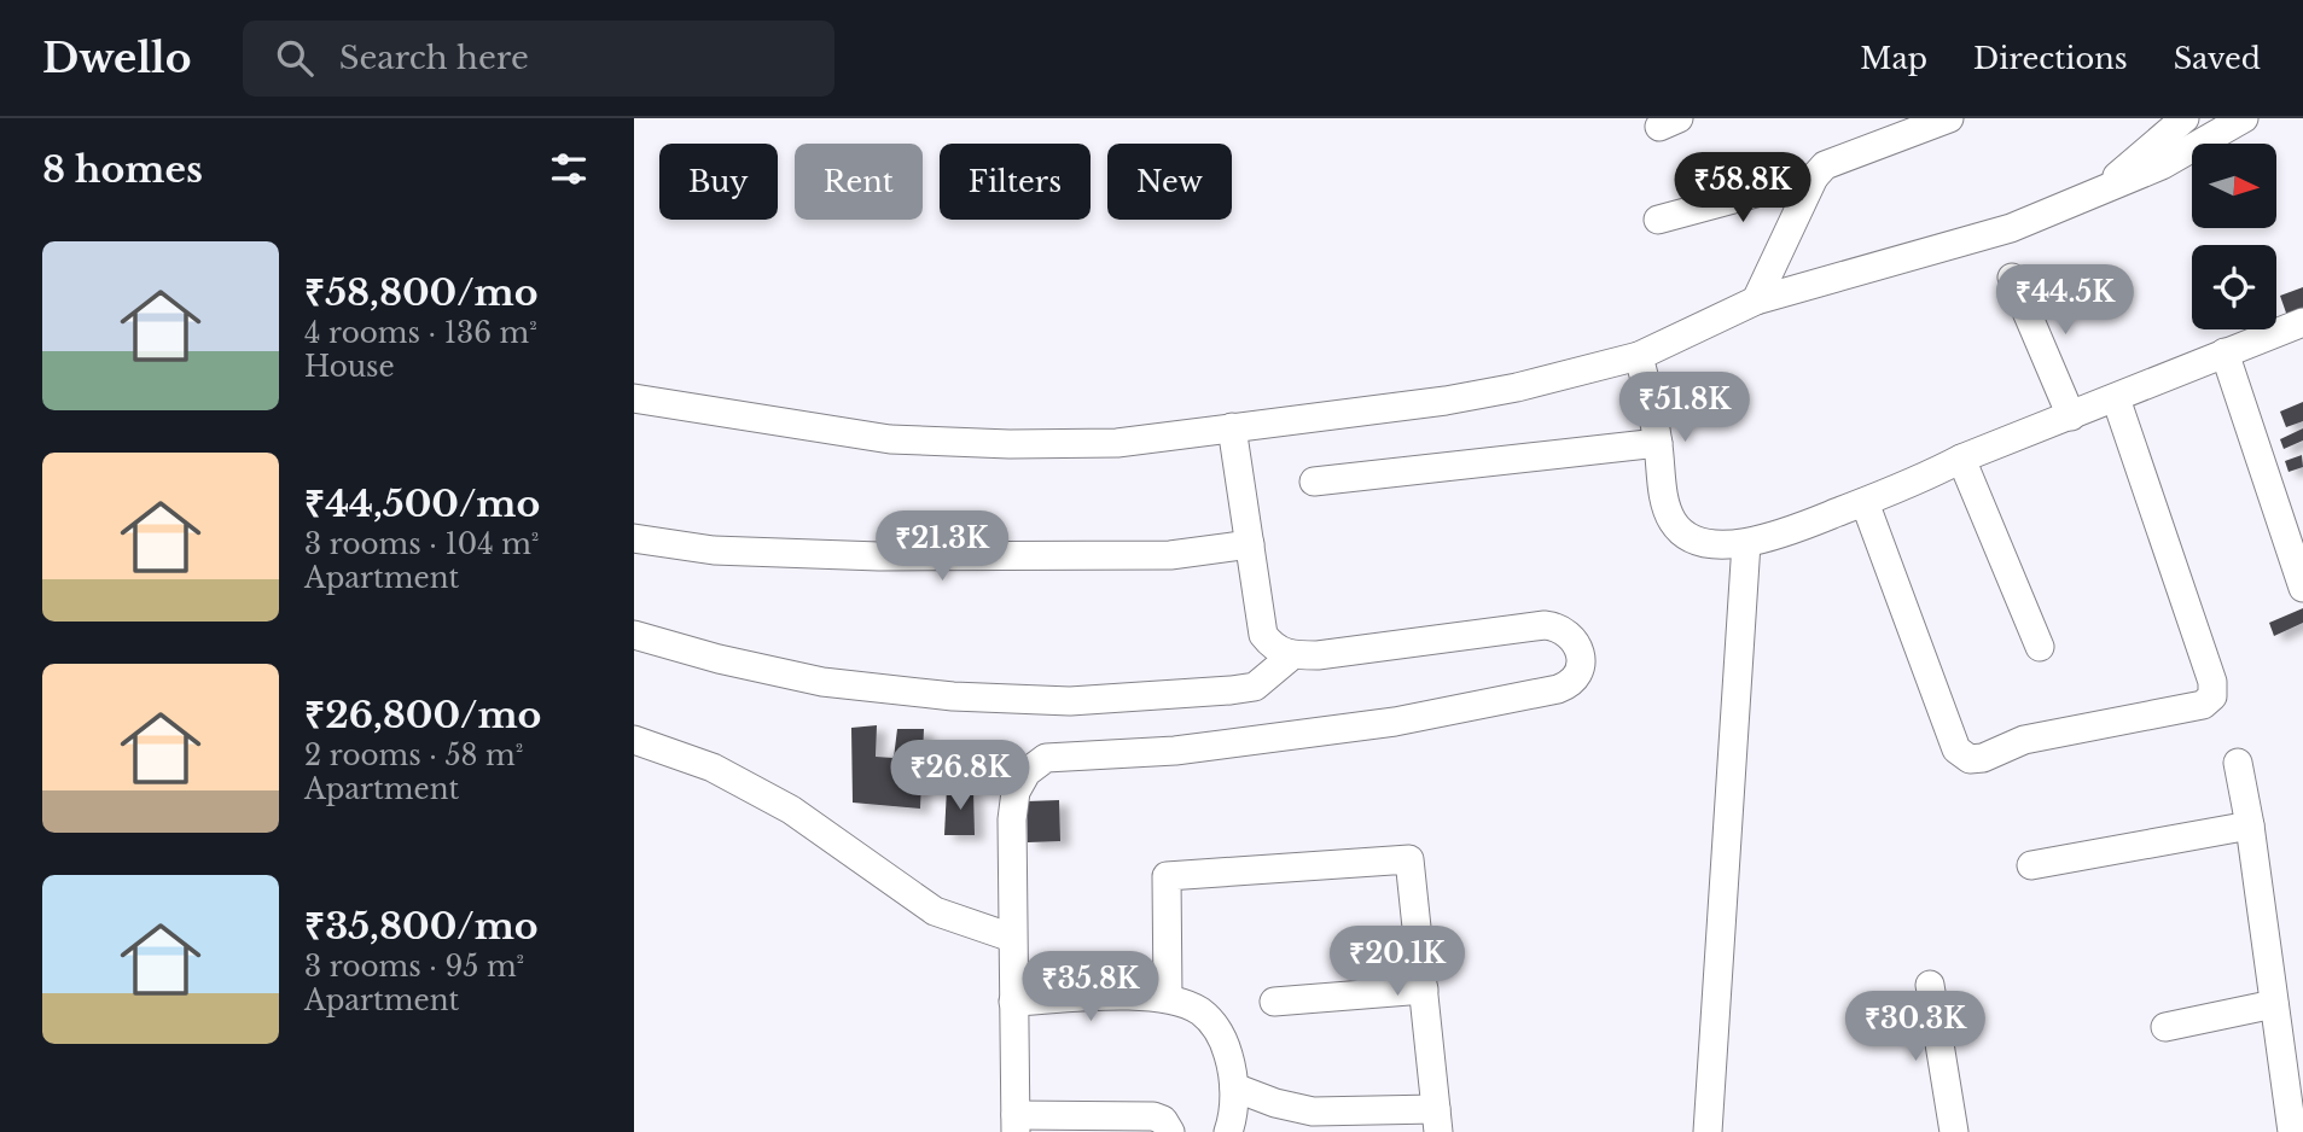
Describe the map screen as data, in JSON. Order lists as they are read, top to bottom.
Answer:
{
  "north": "right",
  "page": {
    "header": "Dwello",
    "search": "Search here",
    "nav": ["Map", "Directions", "Saved"],
    "heading": "8 homes",
    "chip": [
      "Buy",
      "Rent",
      "Filters",
      "New"
    ],
    "price": [
      "₹58.8K",
      "₹44.5K",
      "₹51.8K",
      "₹21.3K",
      "₹26.8K",
      "₹20.1K",
      "₹35.8K",
      "₹30.3K"
    ],
    "list": [
      {
        "name": "₹58,800/mo",
        "note": "4 rooms · 136 m² · House"
      },
      {
        "name": "₹44,500/mo",
        "note": "3 rooms · 104 m² · Apartment"
      },
      {
        "name": "₹26,800/mo",
        "note": "2 rooms · 58 m² · Apartment"
      },
      {
        "name": "₹35,800/mo",
        "note": "3 rooms · 95 m² · Apartment"
      }
    ]
  }
}
